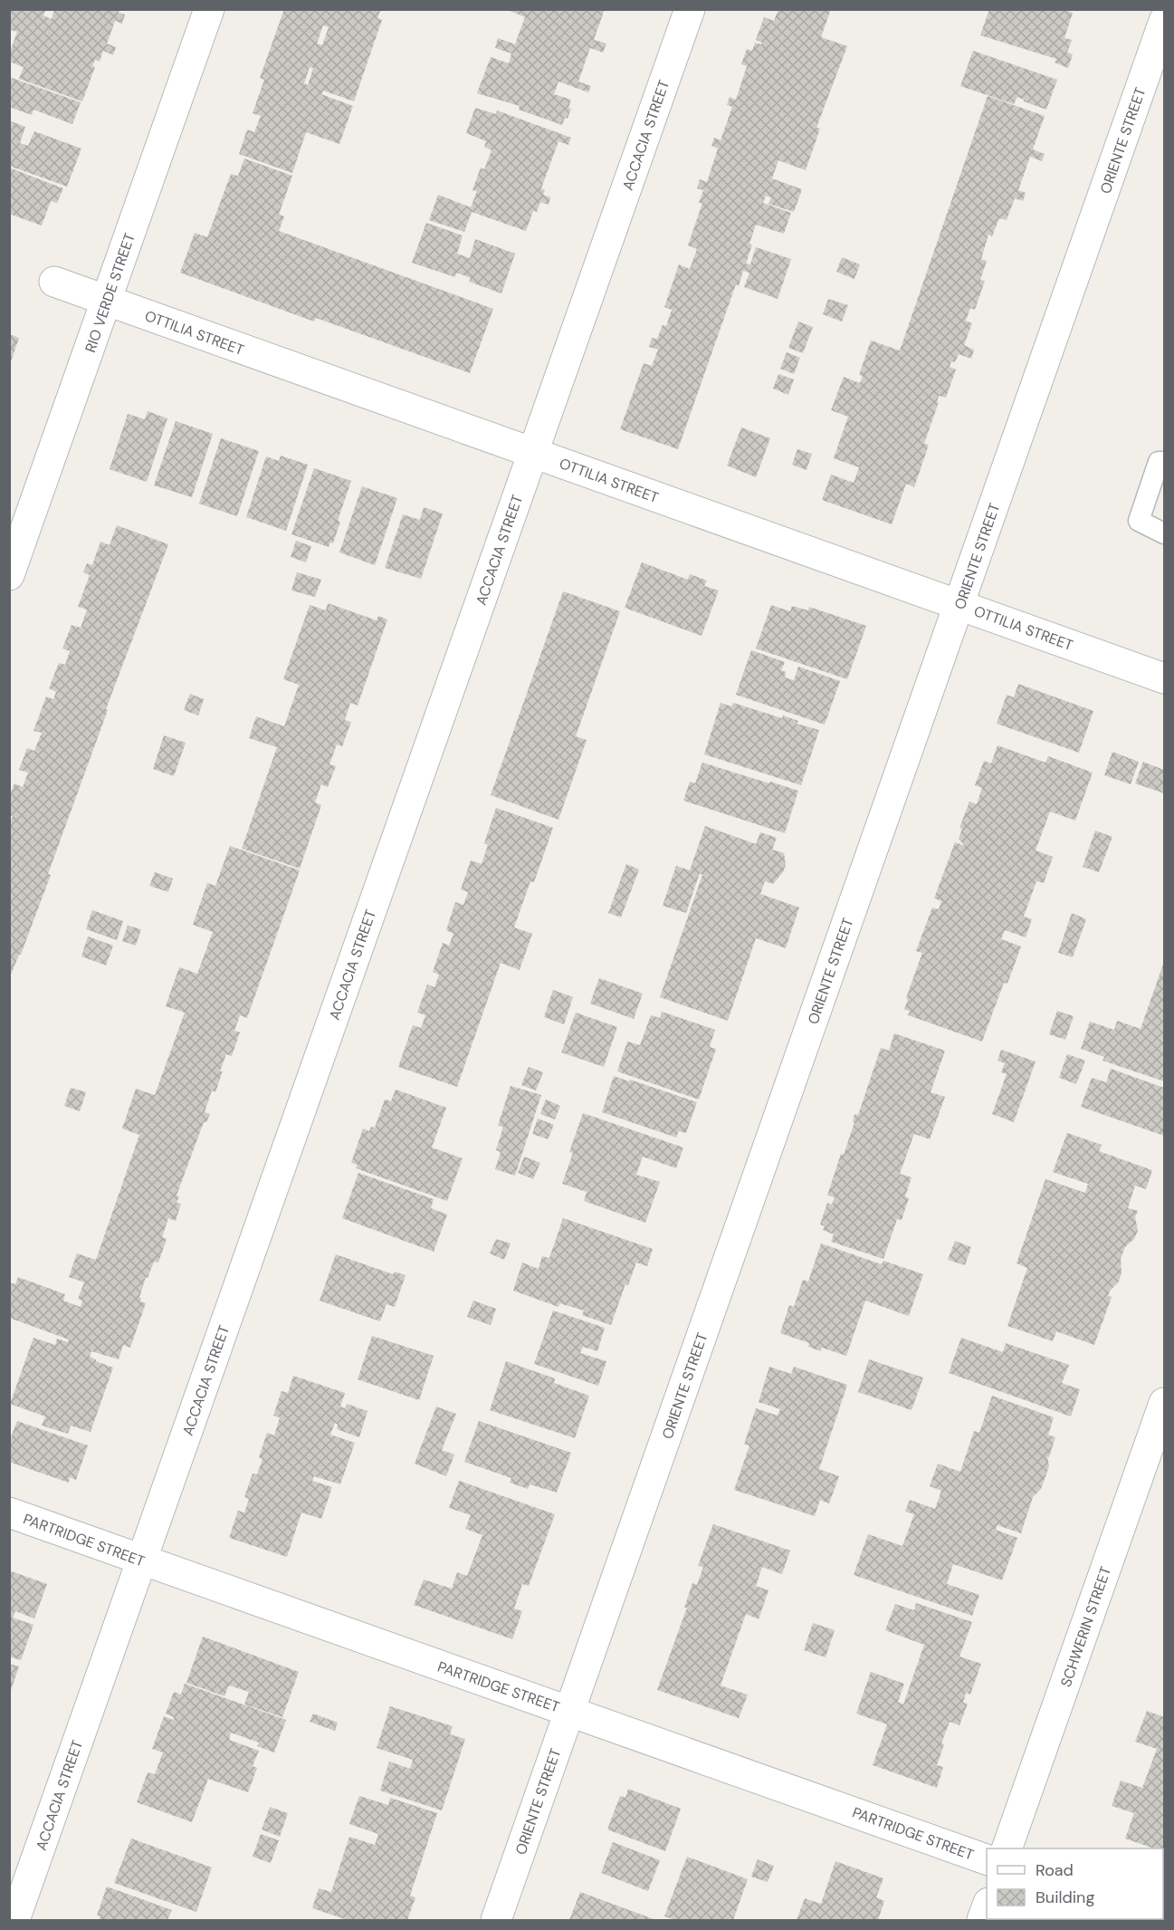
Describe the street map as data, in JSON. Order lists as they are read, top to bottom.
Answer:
{
  "streets": {
    "street": [
      "ACCACIA STREET",
      "ORIENTE STREET",
      "RIO VERDE STREET",
      "OTTILIA STREET",
      "PARTRIDGE STREET",
      "SCHWERIN STREET"
    ]
  },
  "crossings": [
    ["ACCACIA STREET", "OTTILIA STREET"],
    ["ACCACIA STREET", "PARTRIDGE STREET"],
    ["ORIENTE STREET", "OTTILIA STREET"],
    ["ORIENTE STREET", "PARTRIDGE STREET"],
    ["RIO VERDE STREET", "OTTILIA STREET"]
  ],
  "legend": ["Road", "Building"]
}
